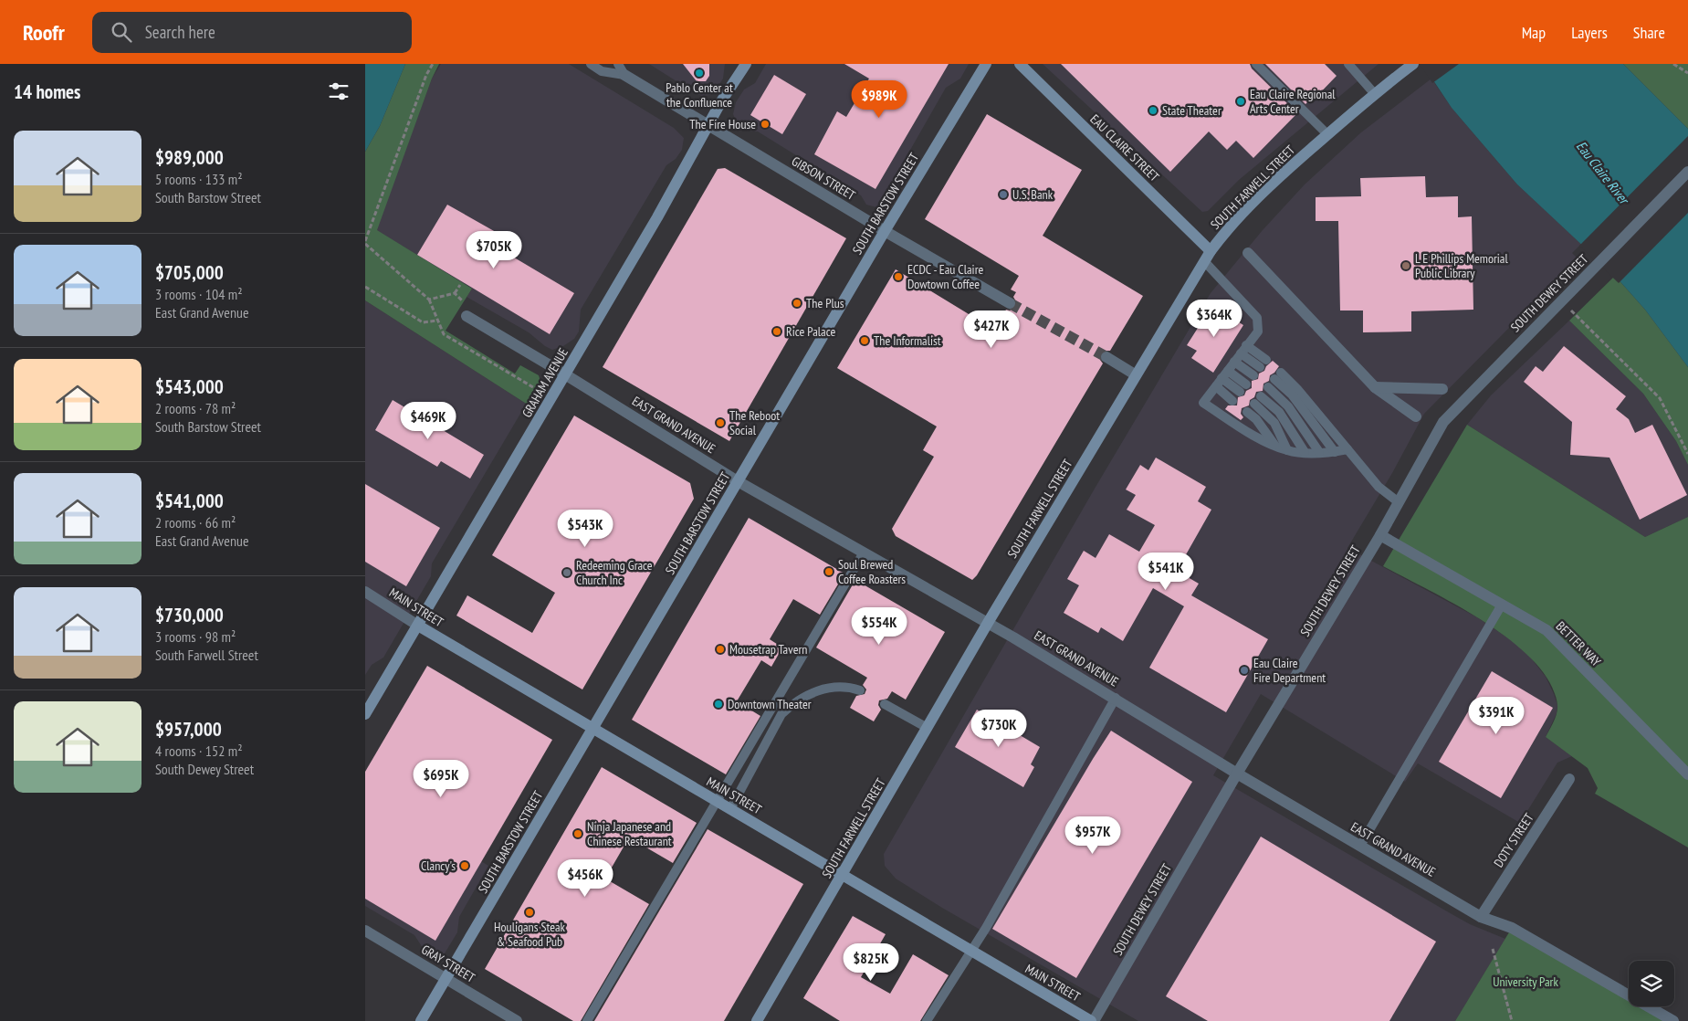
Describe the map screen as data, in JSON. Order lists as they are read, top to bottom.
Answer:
{
  "streets": {
    "street": [
      "EAU CLAIRE STREET",
      "GIBSON STREET",
      "SOUTH FARWELL STREET",
      "SOUTH BARSTOW STREET",
      "SOUTH DEWEY STREET",
      "GRAHAM AVENUE",
      "EAST GRAND AVENUE",
      "MAIN STREET",
      "BETTER WAY",
      "DOTY STREET",
      "GRAY STREET"
    ]
  },
  "crossings": [
    ["EAU CLAIRE STREET", "SOUTH FARWELL STREET"],
    ["GIBSON STREET", "SOUTH BARSTOW STREET"],
    ["GIBSON STREET", "GRAHAM AVENUE"],
    ["SOUTH FARWELL STREET", "EAST GRAND AVENUE"],
    ["SOUTH FARWELL STREET", "MAIN STREET"],
    ["SOUTH BARSTOW STREET", "EAST GRAND AVENUE"],
    ["SOUTH BARSTOW STREET", "MAIN STREET"],
    ["SOUTH BARSTOW STREET", "GRAY STREET"],
    ["SOUTH DEWEY STREET", "EAST GRAND AVENUE"],
    ["SOUTH DEWEY STREET", "BETTER WAY"],
    ["GRAHAM AVENUE", "EAST GRAND AVENUE"],
    ["GRAHAM AVENUE", "MAIN STREET"],
    ["EAST GRAND AVENUE", "DOTY STREET"]
  ],
  "water": ["Eau Claire River"],
  "parks": ["University Park"],
  "places": [
    "Pablo Center at the Confluence",
    "Eau Claire Regional Arts Center",
    "State Theater",
    "The Fire House",
    "U.S. Bank",
    "L E Phillips Memorial Public Library",
    "ECDC - Eau Claire Dowtown Coffee",
    "The Plus",
    "Rice Palace",
    "The Informalist",
    "The Reboot Social",
    "Soul Brewed Coffee Roasters",
    "Redeeming Grace Church Inc",
    "Mousetrap Tavern",
    "Eau Claire Fire Department",
    "Downtown Theater",
    "Ninja Japanese and Chinese Restaurant",
    "Clancy's",
    "Houligans Steak & Seafood Pub"
  ],
  "page": {
    "header": "Roofr",
    "search": "Search here",
    "nav": ["Map", "Layers", "Share"],
    "heading": "14 homes",
    "price": [
      "$989K",
      "$705K",
      "$364K",
      "$427K",
      "$469K",
      "$543K",
      "$541K",
      "$554K",
      "$391K",
      "$730K",
      "$695K",
      "$957K",
      "$456K",
      "$825K"
    ],
    "list": [
      {
        "name": "$989,000",
        "note": "5 rooms · 133 m² · South Barstow Street"
      },
      {
        "name": "$705,000",
        "note": "3 rooms · 104 m² · East Grand Avenue"
      },
      {
        "name": "$543,000",
        "note": "2 rooms · 78 m² · South Barstow Street"
      },
      {
        "name": "$541,000",
        "note": "2 rooms · 66 m² · East Grand Avenue"
      },
      {
        "name": "$730,000",
        "note": "3 rooms · 98 m² · South Farwell Street"
      },
      {
        "name": "$957,000",
        "note": "4 rooms · 152 m² · South Dewey Street"
      }
    ]
  }
}
